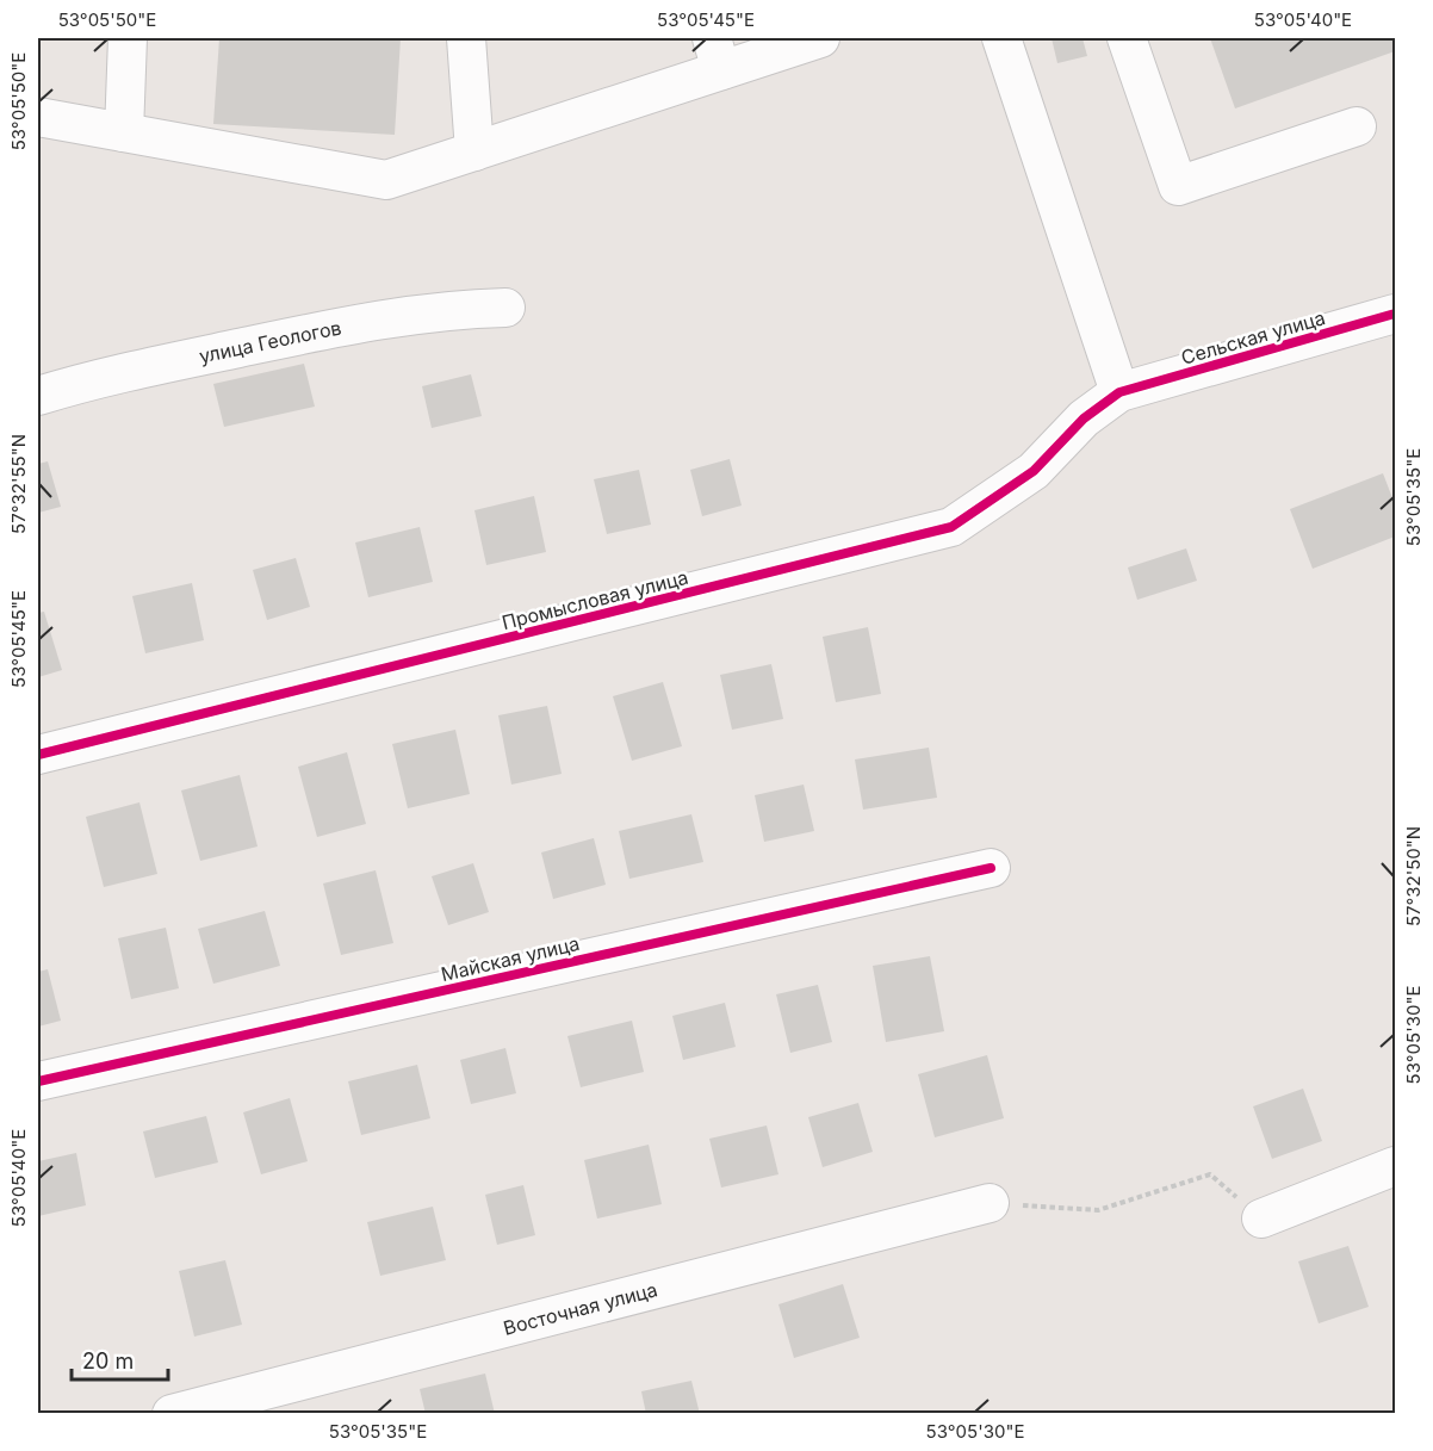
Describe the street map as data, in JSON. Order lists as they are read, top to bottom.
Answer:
{
  "streets": {
    "street": [
      "Сельская улица",
      "улица Геологов",
      "Промысловая улица",
      "Майская улица",
      "Восточная улица"
    ]
  },
  "crossings": [
    ["Сельская улица", "Промысловая улица"]
  ],
  "scale_bar": "20 m",
  "coordinates": [
    "53°05'50\"E",
    "53°05'45\"E",
    "53°05'40\"E",
    "57°32'55\"N",
    "53°05'35\"E",
    "57°32'50\"N",
    "53°05'30\"E"
  ]
}
